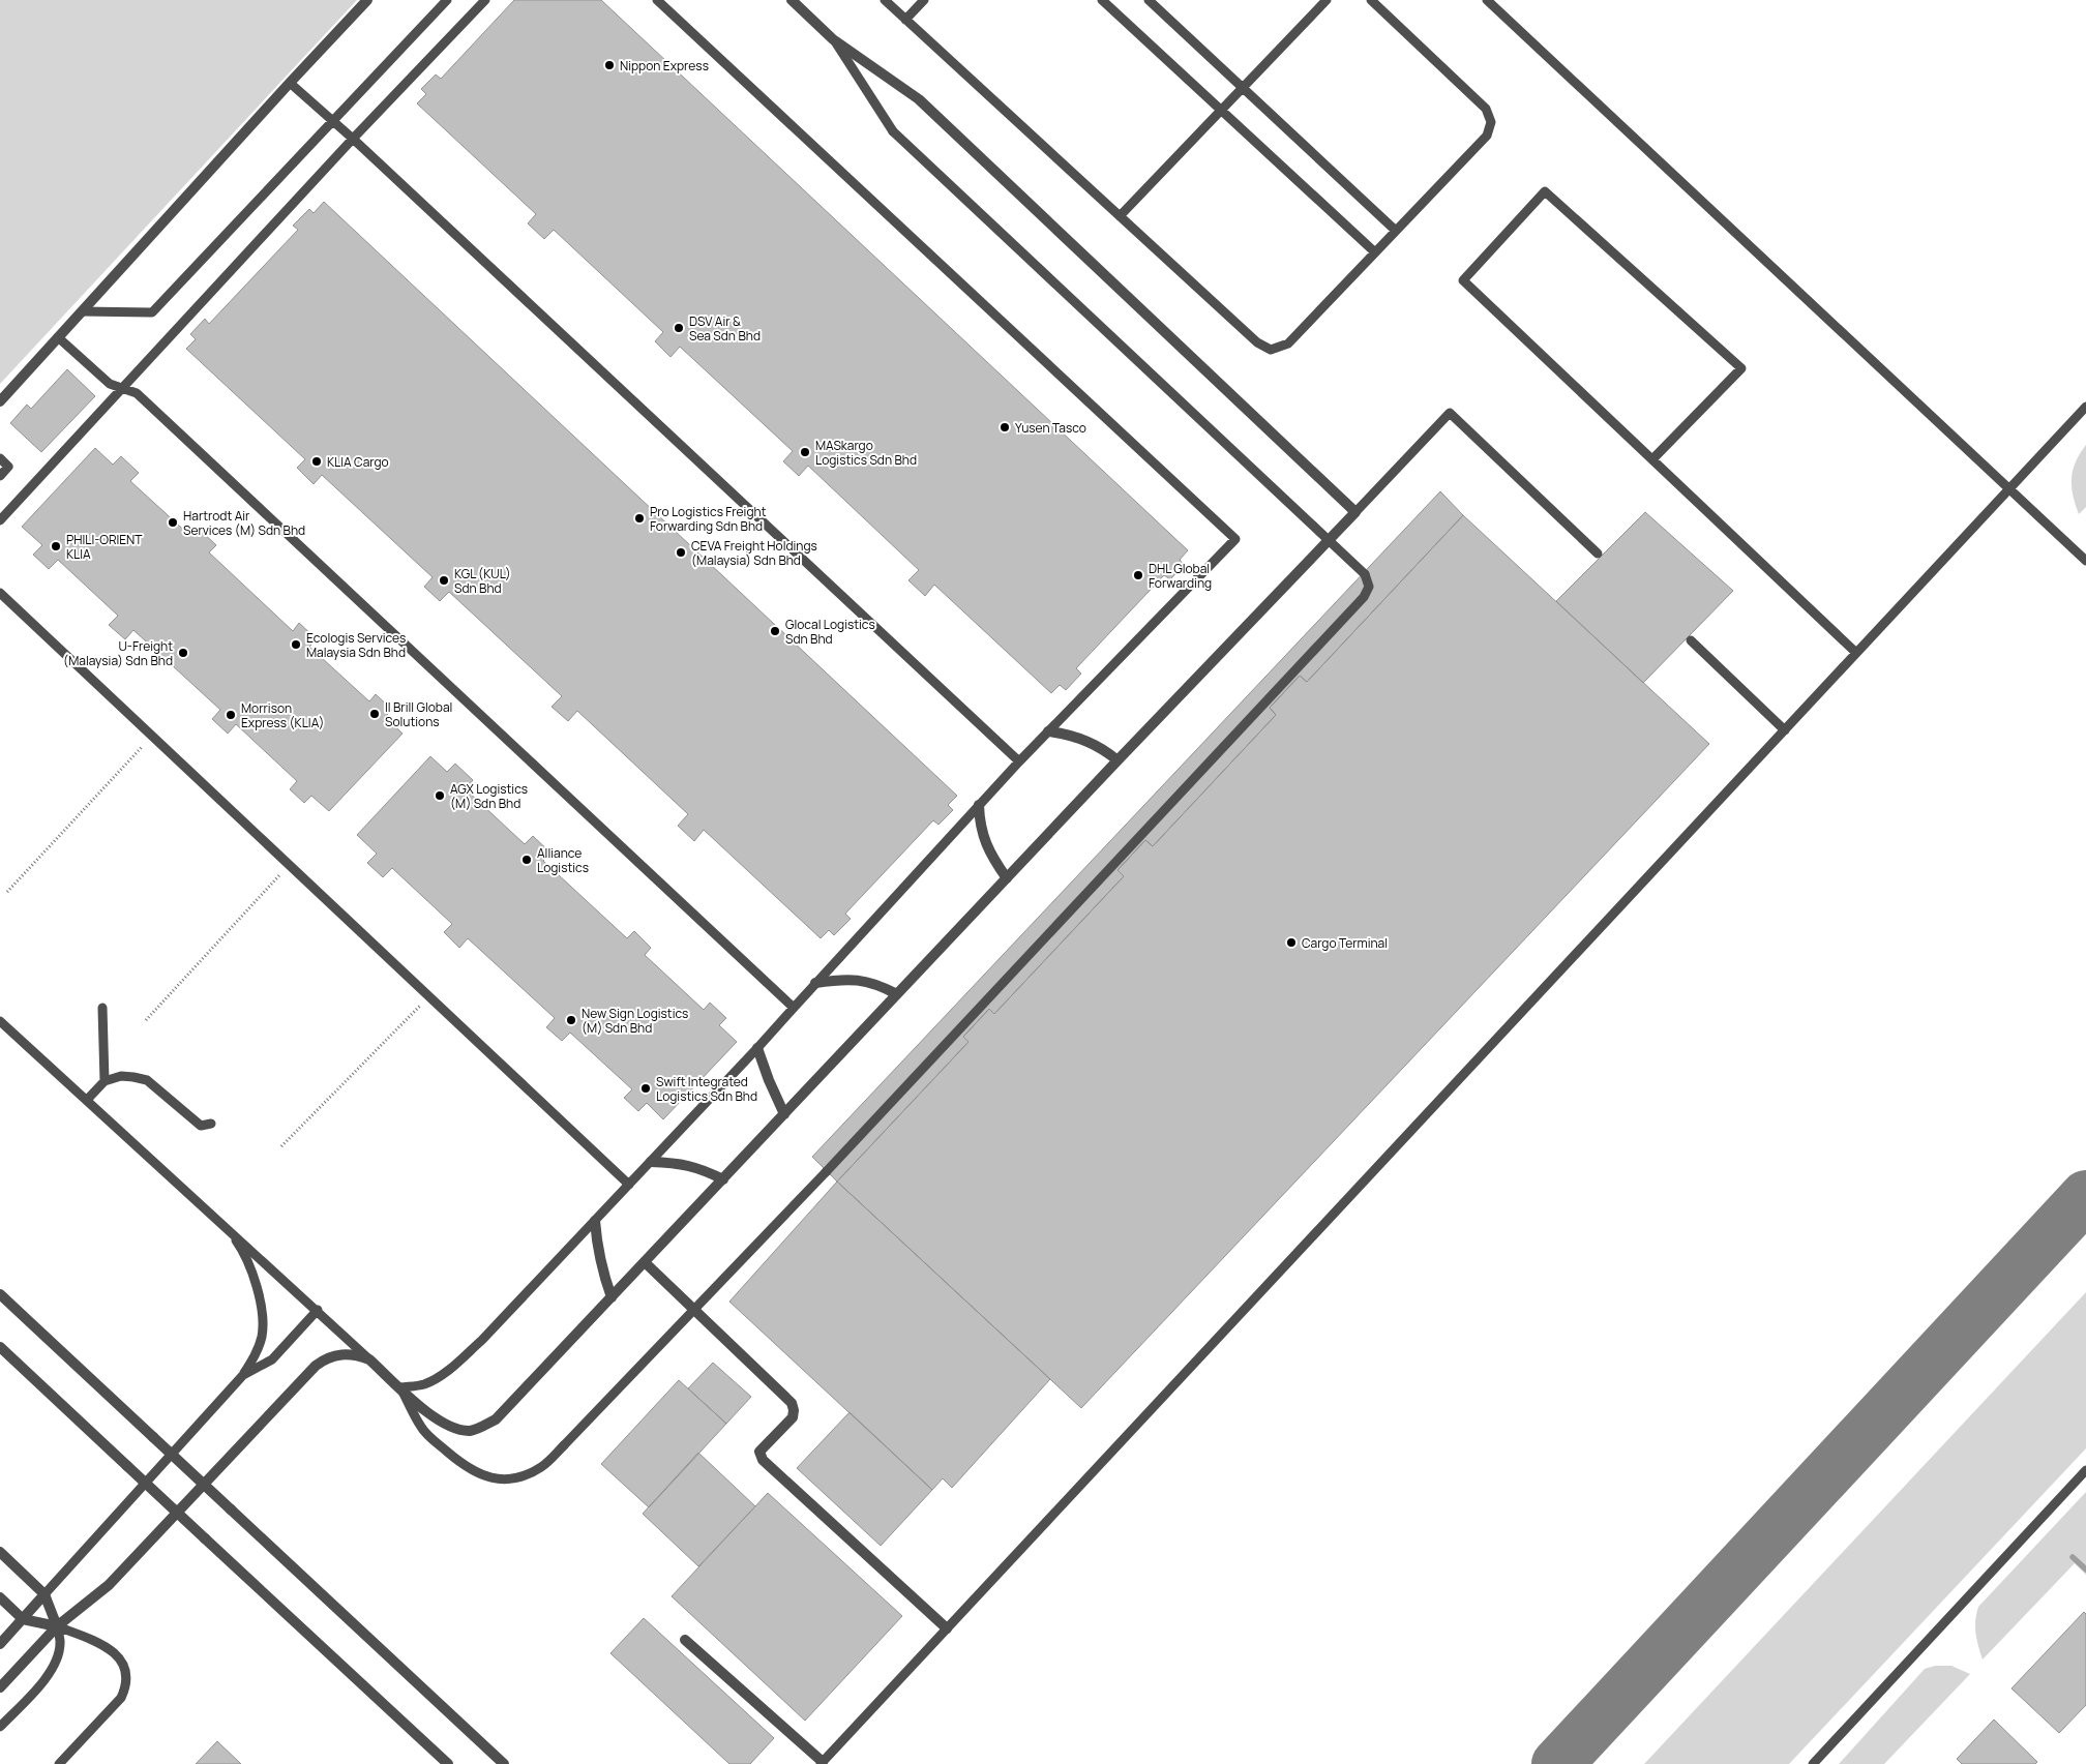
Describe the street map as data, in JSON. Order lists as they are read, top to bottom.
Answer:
{
  "places": [
    "Nippon Express",
    "DSV Air & Sea Sdn Bhd",
    "Yusen Tasco",
    "MASkargo Logistics Sdn Bhd",
    "KLIA Cargo",
    "Pro Logistics Freight Forwarding Sdn Bhd",
    "Hartrodt Air Services (M) Sdn Bhd",
    "PHILI-ORIENT KLIA",
    "CEVA Freight Holdings (Malaysia) Sdn Bhd",
    "DHL Global Forwarding",
    "KGL (KUL) Sdn Bhd",
    "Glocal Logistics Sdn Bhd",
    "Ecologis Services Malaysia Sdn Bhd",
    "U-Freight (Malaysia) Sdn Bhd",
    "II Brill Global Solutions",
    "Morrison Express (KLIA)",
    "AGX Logistics (M) Sdn Bhd",
    "Alliance Logistics",
    "Cargo Terminal",
    "New Sign Logistics (M) Sdn Bhd",
    "Swift Integrated Logistics Sdn Bhd"
  ]
}
